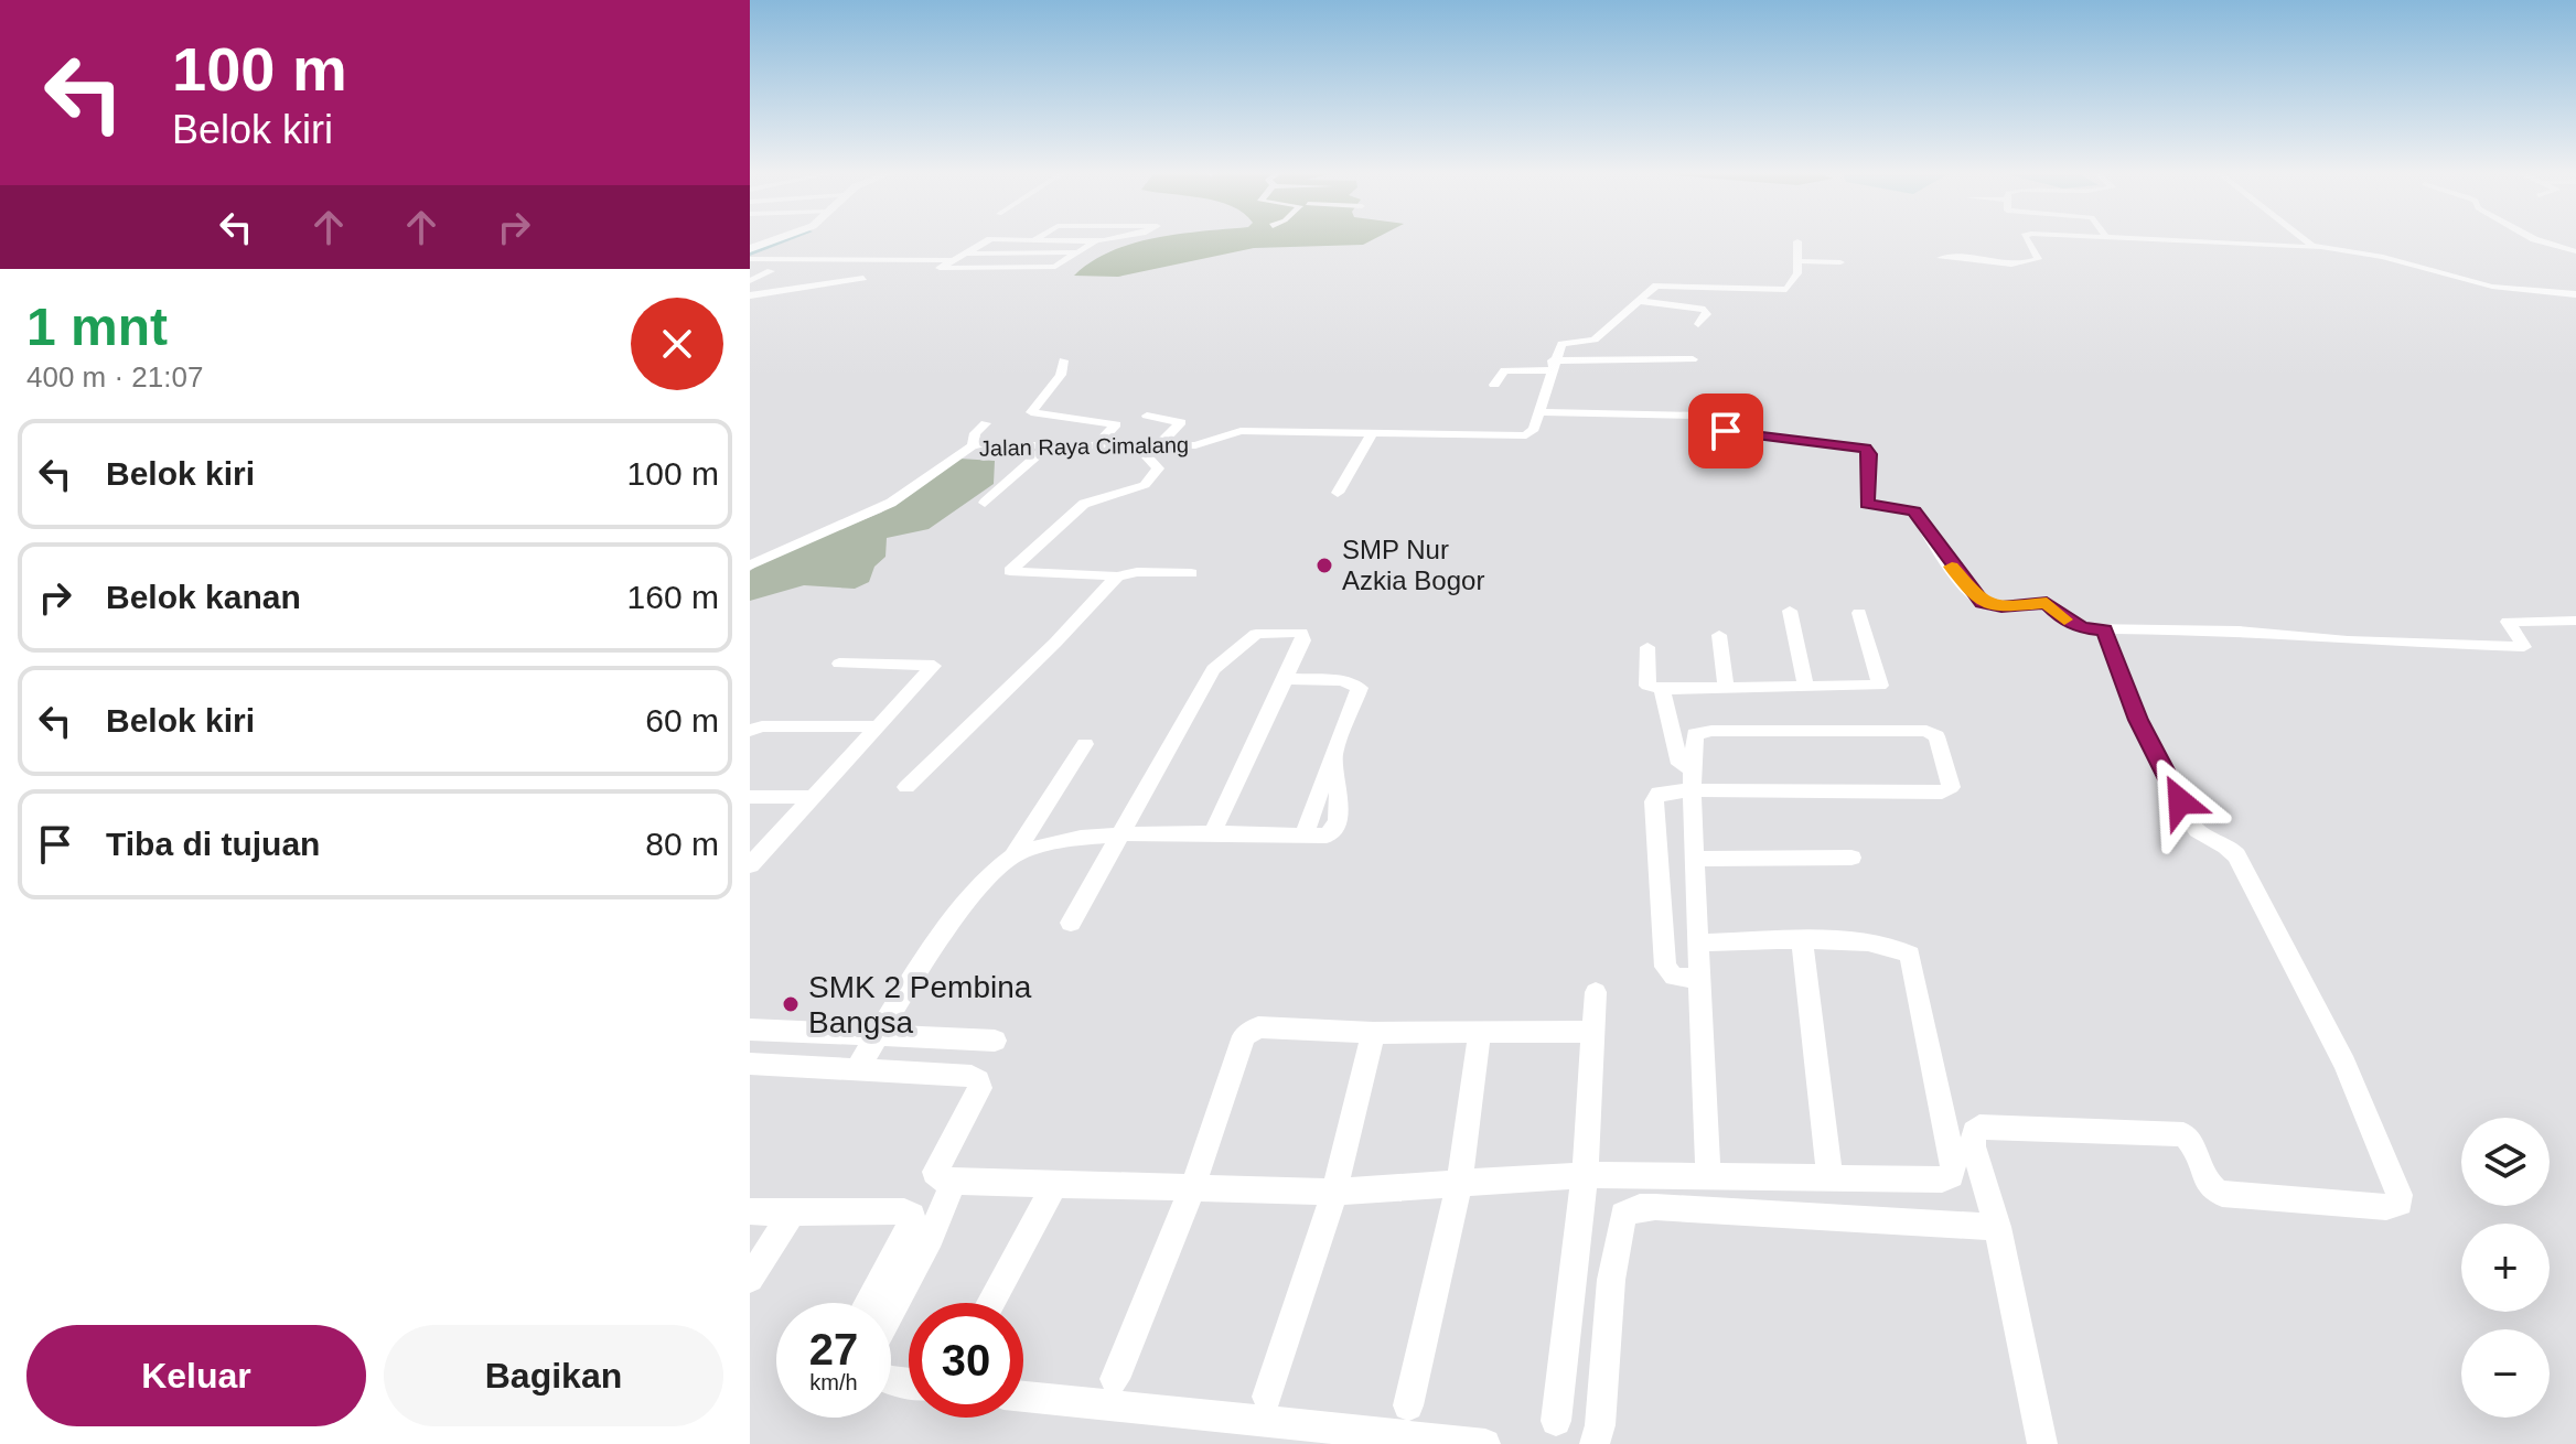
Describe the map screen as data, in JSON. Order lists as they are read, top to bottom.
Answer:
{
  "streets": {
    "street": ["Jalan Raya Cimalang"]
  },
  "places": ["SMP Nur Azkia Bogor", "SMK 2 Pembina Bangsa"],
  "page": {
    "turn": ["100 m", "Belok kiri"],
    "heading": ["1 mnt", "400 m · 21:07"],
    "list": [
      {
        "name": "Belok kiri",
        "value": "100 m"
      },
      {
        "name": "Belok kanan",
        "value": "160 m"
      },
      {
        "name": "Belok kiri",
        "value": "60 m"
      },
      {
        "name": "Tiba di tujuan",
        "value": "80 m"
      }
    ],
    "map_buttons": ["+", "−"],
    "speed": "27 km/h",
    "limit": "30",
    "buttons": ["Keluar", "Bagikan"]
  }
}
